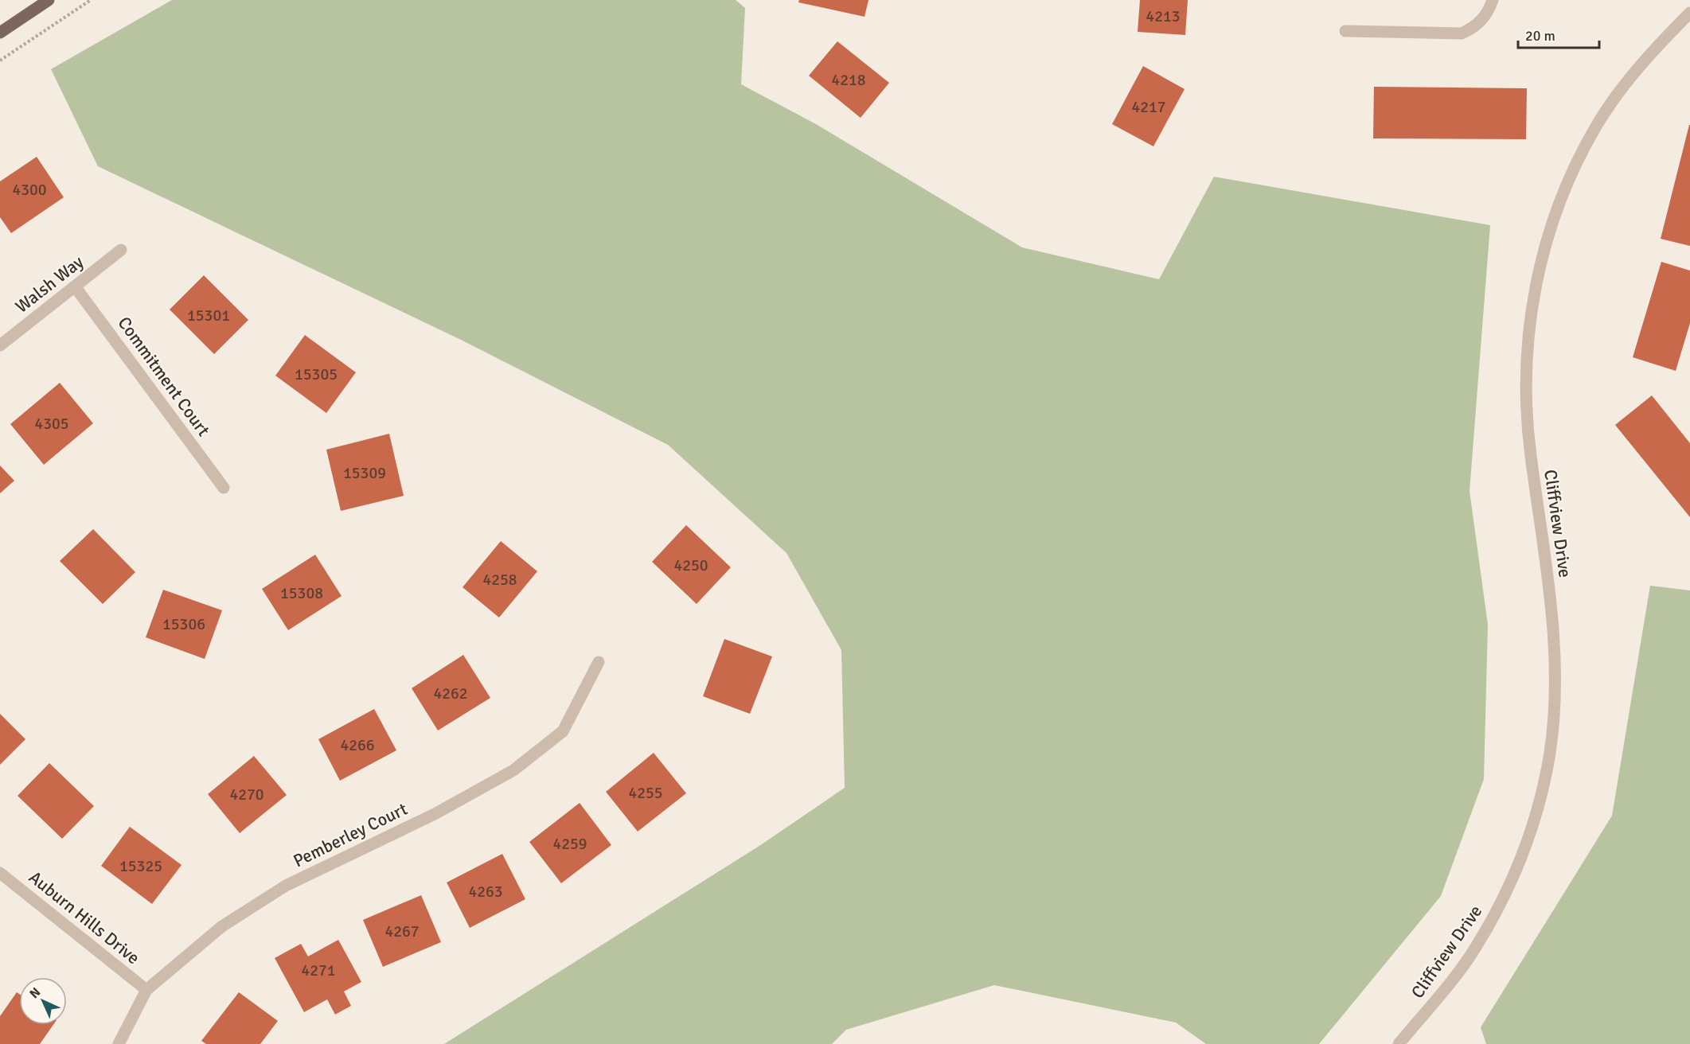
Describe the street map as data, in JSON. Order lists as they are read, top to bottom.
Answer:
{
  "streets": {
    "street": [
      "Walsh Way",
      "Commitment Court",
      "Cliffview Drive",
      "Pemberley Court",
      "Auburn Hills Drive"
    ]
  },
  "crossings": [
    ["Walsh Way", "Commitment Court"],
    ["Pemberley Court", "Auburn Hills Drive"]
  ],
  "house_numbers": [
    "4213",
    "4218",
    "4217",
    "4300",
    "15301",
    "15305",
    "4305",
    "15309",
    "4250",
    "4258",
    "15308",
    "15306",
    "4262",
    "4266",
    "4255",
    "4270",
    "4259",
    "15325",
    "4263",
    "4267",
    "4271"
  ],
  "scale_bar": "20 m",
  "north": "top left"
}
